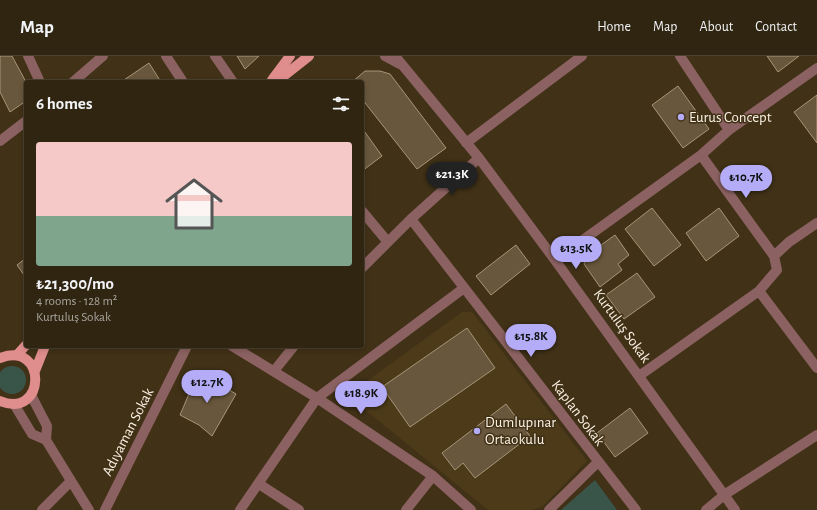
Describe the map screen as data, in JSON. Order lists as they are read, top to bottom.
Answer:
{
  "streets": {
    "street": ["Kurtuluş Sokak", "Kaplan Sokak", "Adıyaman Sokak"]
  },
  "places": ["Eurus Concept", "Dumlupınar Ortaokulu"],
  "page": {
    "header": "Map",
    "nav": [
      "Home",
      "Map",
      "About",
      "Contact"
    ],
    "heading": "6 homes",
    "list": [
      {
        "name": "₺21,300/mo",
        "note": "4 rooms · 128 m² · Kurtuluş Sokak"
      }
    ],
    "price": [
      "₺21.3K",
      "₺10.7K",
      "₺13.5K",
      "₺15.8K",
      "₺12.7K",
      "₺18.9K"
    ]
  }
}
